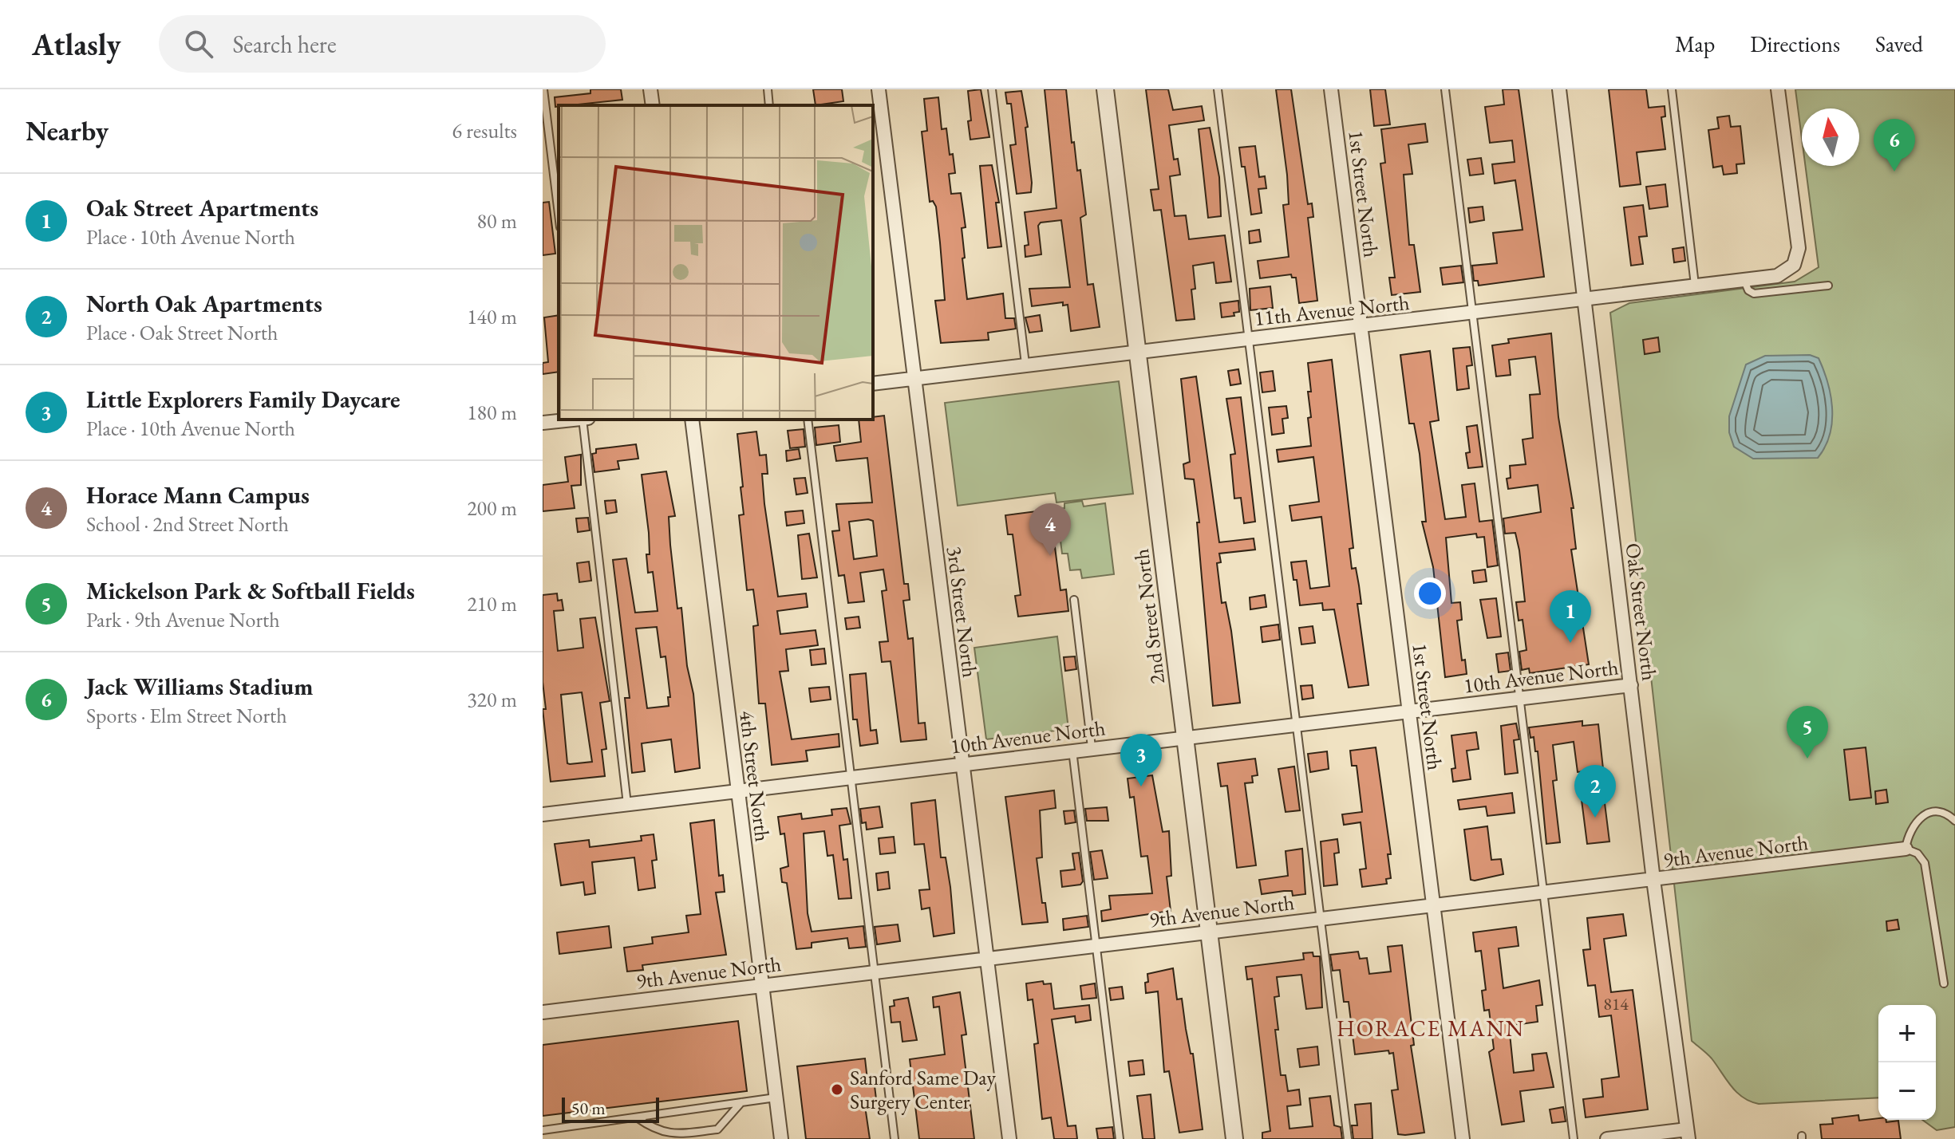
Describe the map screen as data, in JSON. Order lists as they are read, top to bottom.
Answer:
{
  "streets": {
    "street": [
      "1st Street North",
      "11th Avenue North",
      "3rd Street North",
      "Oak Street North",
      "2nd Street North",
      "10th Avenue North",
      "4th Street North",
      "9th Avenue North"
    ]
  },
  "crossings": [
    ["1st Street North", "11th Avenue North"],
    ["1st Street North", "10th Avenue North"],
    ["1st Street North", "9th Avenue North"],
    ["11th Avenue North", "3rd Street North"],
    ["11th Avenue North", "Oak Street North"],
    ["11th Avenue North", "2nd Street North"],
    ["3rd Street North", "10th Avenue North"],
    ["3rd Street North", "9th Avenue North"],
    ["Oak Street North", "10th Avenue North"],
    ["Oak Street North", "9th Avenue North"],
    ["2nd Street North", "10th Avenue North"],
    ["2nd Street North", "9th Avenue North"],
    ["10th Avenue North", "4th Street North"],
    ["4th Street North", "9th Avenue North"]
  ],
  "districts": ["HORACE MANN"],
  "places": ["Sanford Same Day Surgery Center"],
  "house_numbers": ["814"],
  "scale_bar": "50 m",
  "north": "top",
  "page": {
    "header": "Atlasly",
    "search": "Search here",
    "nav": ["Map", "Directions", "Saved"],
    "heading": ["Nearby", "6 results"],
    "pins": [
      "6",
      "4",
      "1",
      "5",
      "3",
      "2"
    ],
    "list": [
      {
        "mark": "1",
        "name": "Oak Street Apartments",
        "note": "Place · 10th Avenue North",
        "value": "80 m"
      },
      {
        "mark": "2",
        "name": "North Oak Apartments",
        "note": "Place · Oak Street North",
        "value": "140 m"
      },
      {
        "mark": "3",
        "name": "Little Explorers Family Daycare",
        "note": "Place · 10th Avenue North",
        "value": "180 m"
      },
      {
        "mark": "4",
        "name": "Horace Mann Campus",
        "note": "School · 2nd Street North",
        "value": "200 m"
      },
      {
        "mark": "5",
        "name": "Mickelson Park & Softball Fields",
        "note": "Park · 9th Avenue North",
        "value": "210 m"
      },
      {
        "mark": "6",
        "name": "Jack Williams Stadium",
        "note": "Sports · Elm Street North",
        "value": "320 m"
      }
    ],
    "map_buttons": ["+", "−"],
    "scale": "50 m"
  }
}
